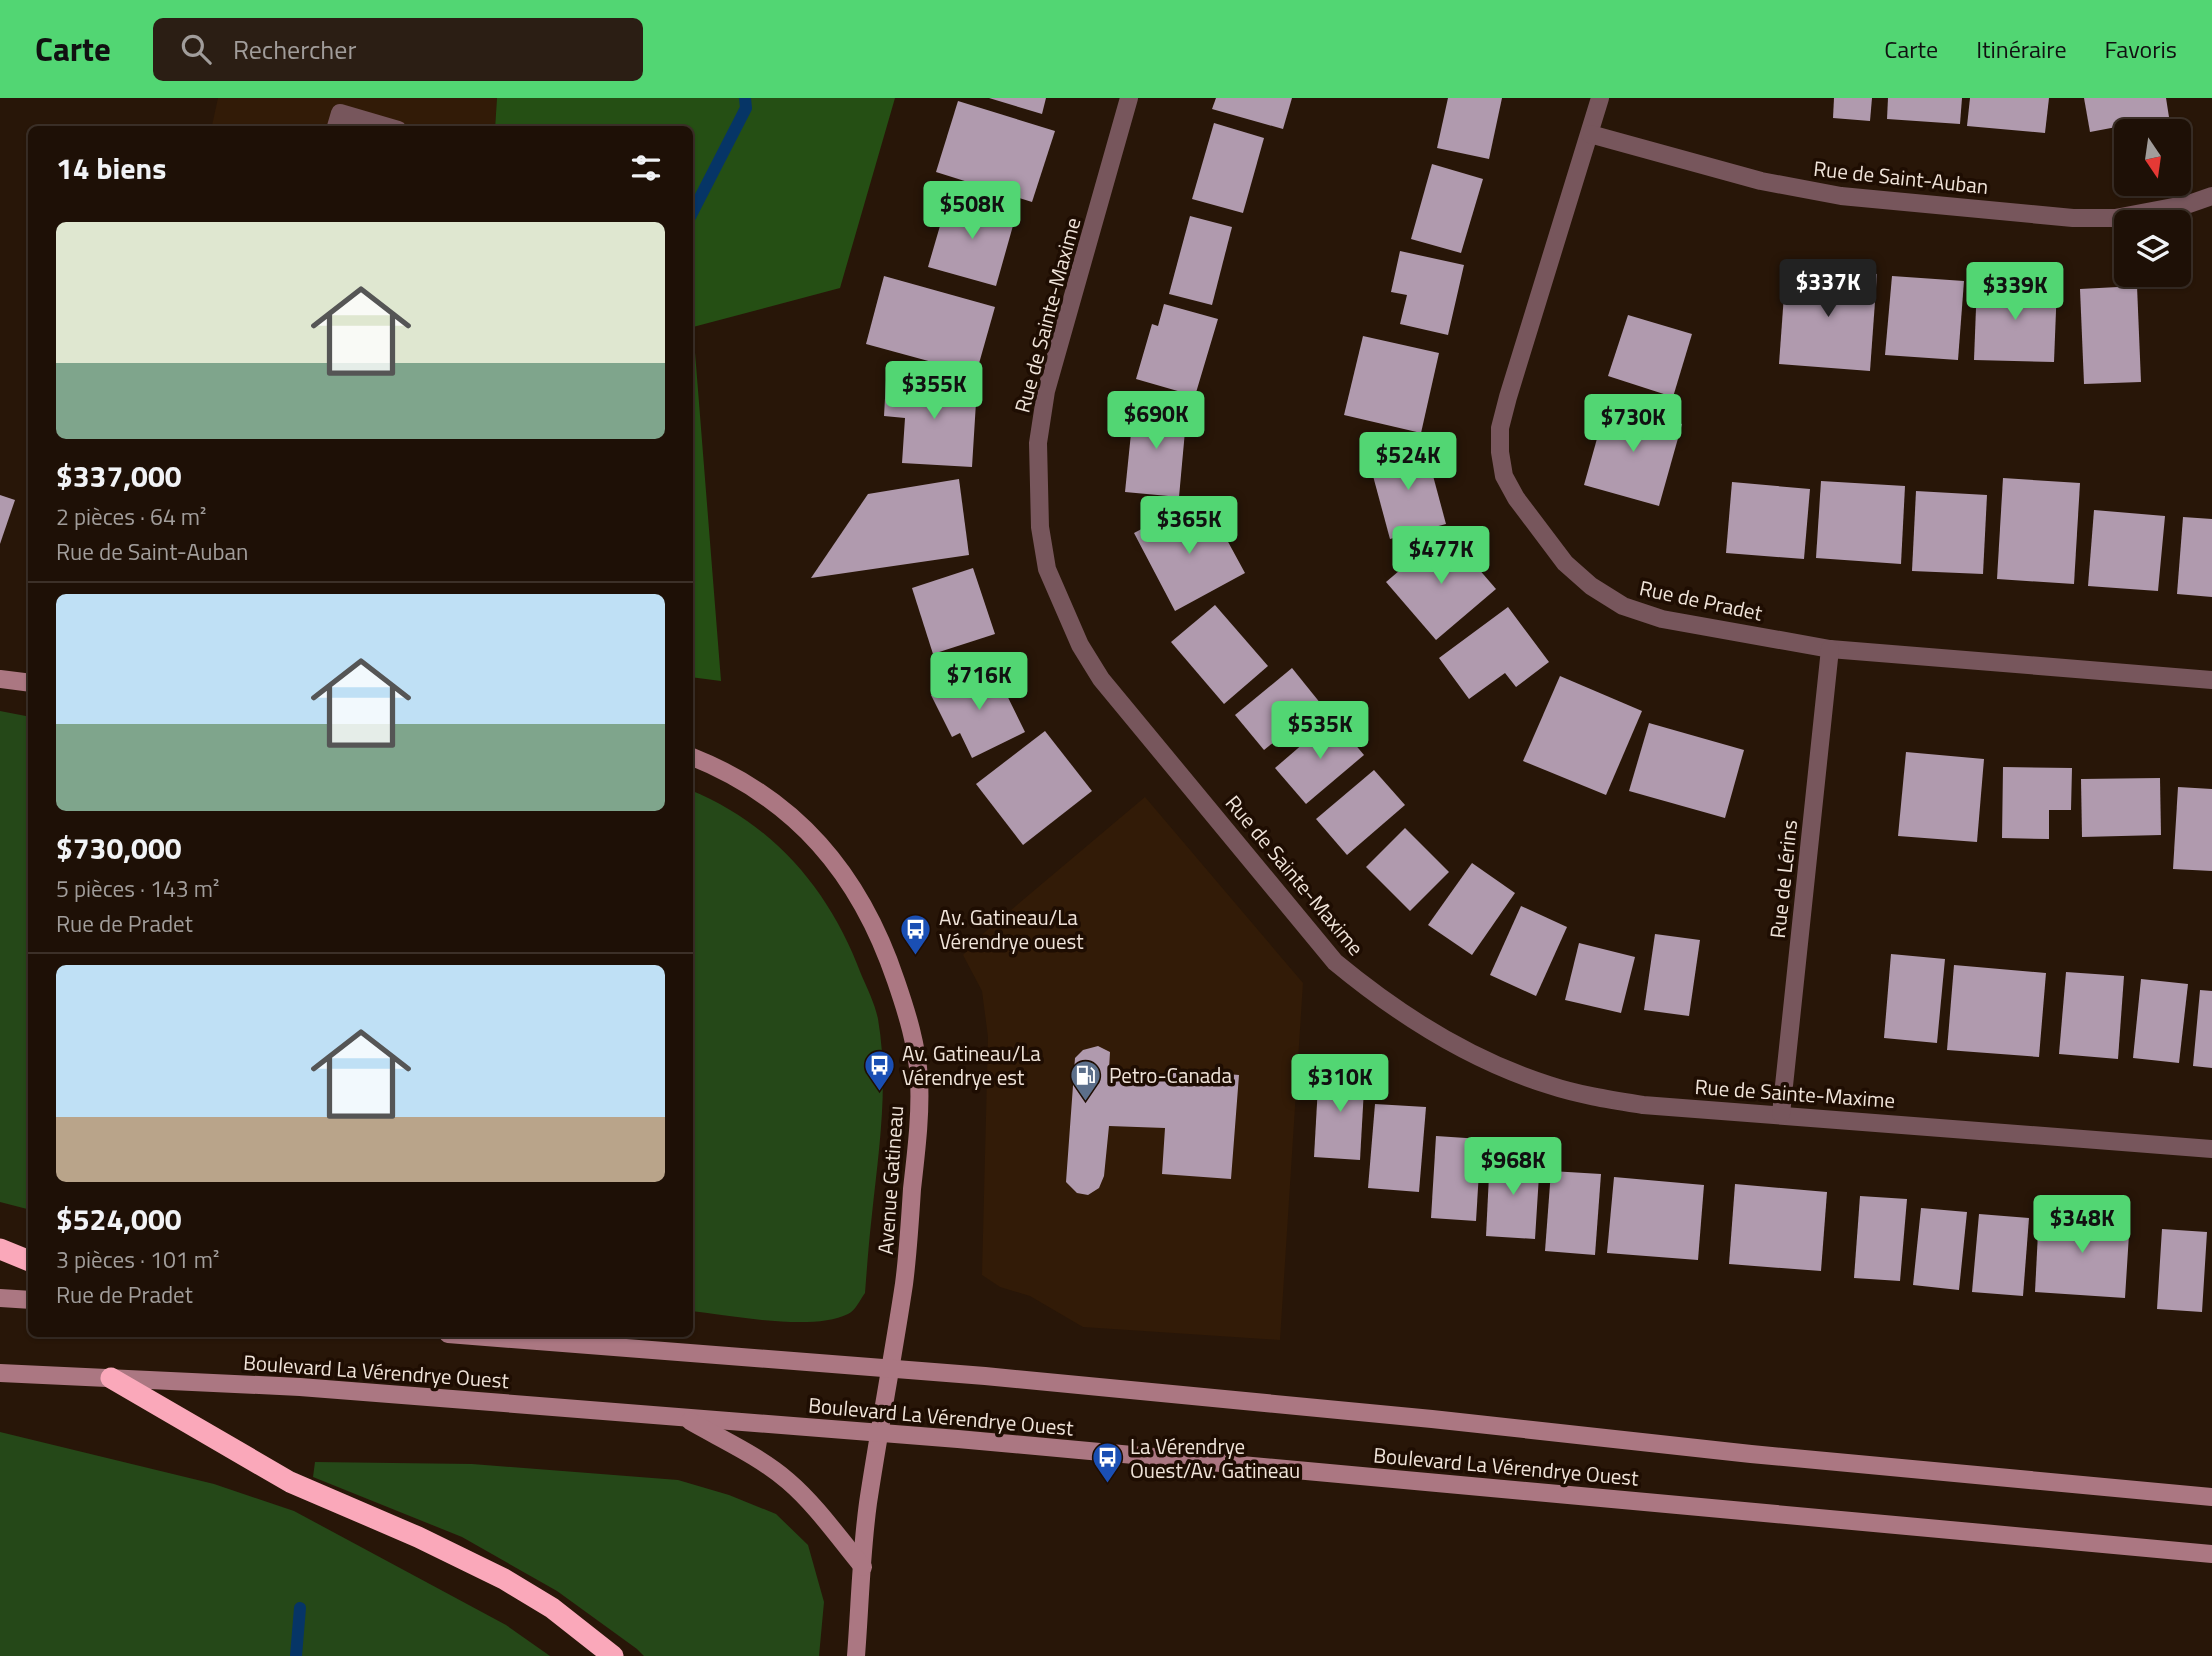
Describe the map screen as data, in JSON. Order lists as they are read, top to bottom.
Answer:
{
  "streets": {
    "main road": ["Avenue Gatineau", "Boulevard La Vérendrye Ouest"],
    "street": [
      "Rue de Saint-Auban",
      "Rue de Sainte-Maxime",
      "Rue de Pradet",
      "Rue de Lérins"
    ]
  },
  "crossings": [
    ["Rue de Saint-Auban", "Rue de Pradet"],
    ["Rue de Sainte-Maxime", "Rue de Lérins"],
    ["Rue de Pradet", "Rue de Lérins"],
    ["Avenue Gatineau", "Boulevard La Vérendrye Ouest"]
  ],
  "places": {
    "bus stop": ["Av. Gatineau/La Vérendrye ouest", "Av. Gatineau/La Vérendrye est", "La Vérendrye Ouest/Av. Gatineau"],
    "fuel station": ["Petro-Canada"]
  },
  "north": "bottom",
  "page": {
    "header": "Carte",
    "search": "Rechercher",
    "nav": ["Carte", "Itinéraire", "Favoris"],
    "heading": "14 biens",
    "price": [
      "$508K",
      "$337K",
      "$339K",
      "$355K",
      "$690K",
      "$730K",
      "$524K",
      "$365K",
      "$477K",
      "$716K",
      "$535K",
      "$310K",
      "$968K",
      "$348K"
    ],
    "list": [
      {
        "name": "$337,000",
        "note": "2 pièces · 64 m² · Rue de Saint-Auban"
      },
      {
        "name": "$730,000",
        "note": "5 pièces · 143 m² · Rue de Pradet"
      },
      {
        "name": "$524,000",
        "note": "3 pièces · 101 m² · Rue de Pradet"
      }
    ]
  }
}
